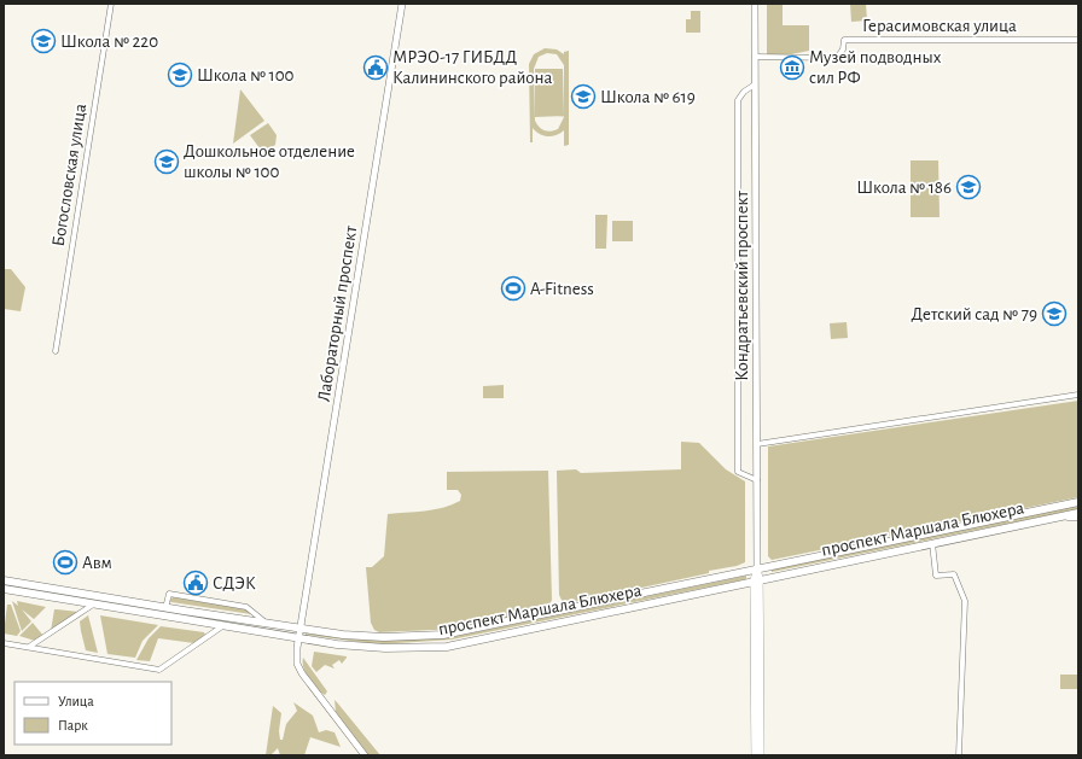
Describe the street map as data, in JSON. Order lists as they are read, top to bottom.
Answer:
{
  "streets": {
    "main road": ["Кондратьевский проспект", "проспект Маршала Блюхера"],
    "street": ["Герасимовская улица", "Богословская улица", "Лабораторный проспект"]
  },
  "crossings": [
    ["Герасимовская улица", "Кондратьевский проспект"],
    ["Кондратьевский проспект", "проспект Маршала Блюхера"],
    ["Лабораторный проспект", "проспект Маршала Блюхера"]
  ],
  "places": {
    "school or university": [
      "Школа № 220",
      "Школа № 100",
      "Школа № 619",
      "Дошкольное отделение школы № 100",
      "Школа № 186",
      "Детский сад № 79"
    ],
    "public building": ["МРЭО-17 ГИБДД Калининского района", "СДЭК"],
    "museum": ["Музей подводных сил РФ"],
    "sports": ["A-Fitness", "Авм"]
  },
  "legend": ["Улица", "Парк"]
}
